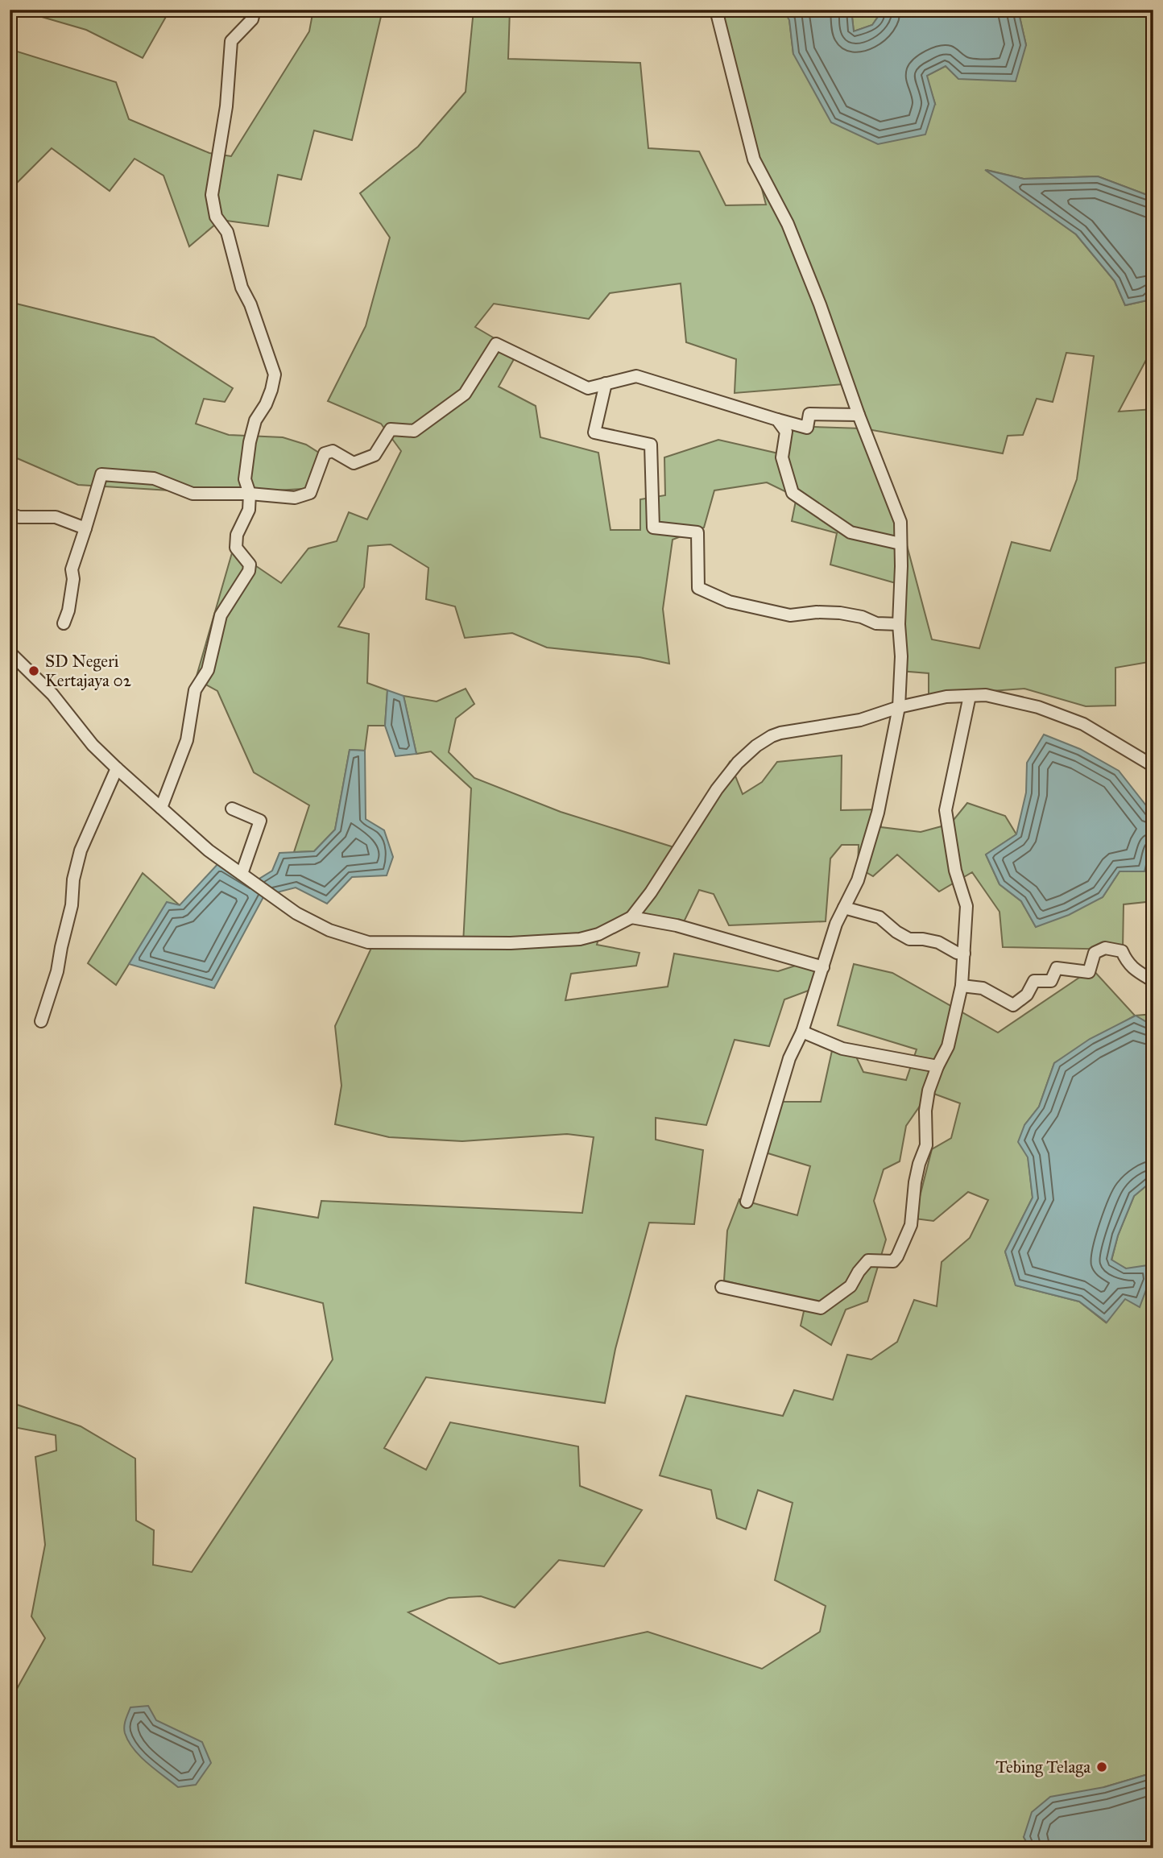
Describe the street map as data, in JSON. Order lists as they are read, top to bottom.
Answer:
{
  "places": ["SD Negeri Kertajaya 02", "Tebing Telaga"]
}
